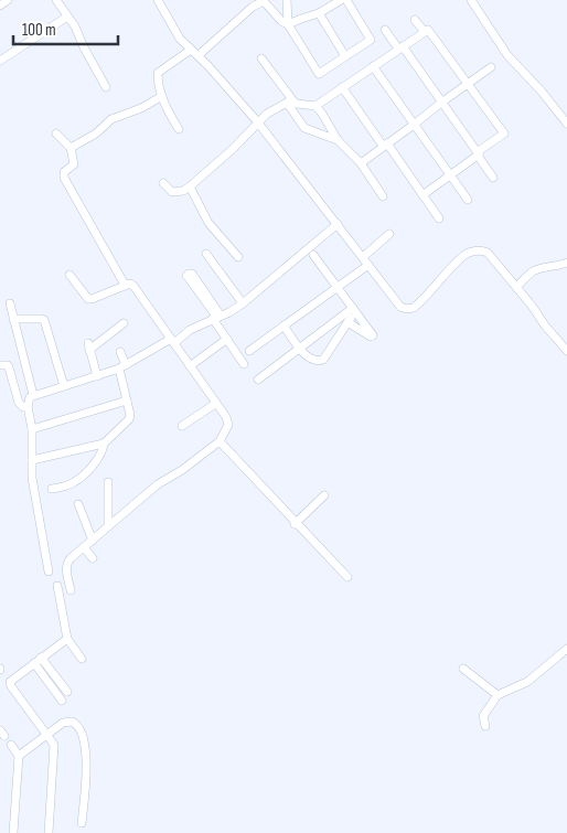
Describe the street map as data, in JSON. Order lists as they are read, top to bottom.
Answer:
{
  "scale_bar": "100 m"
}
